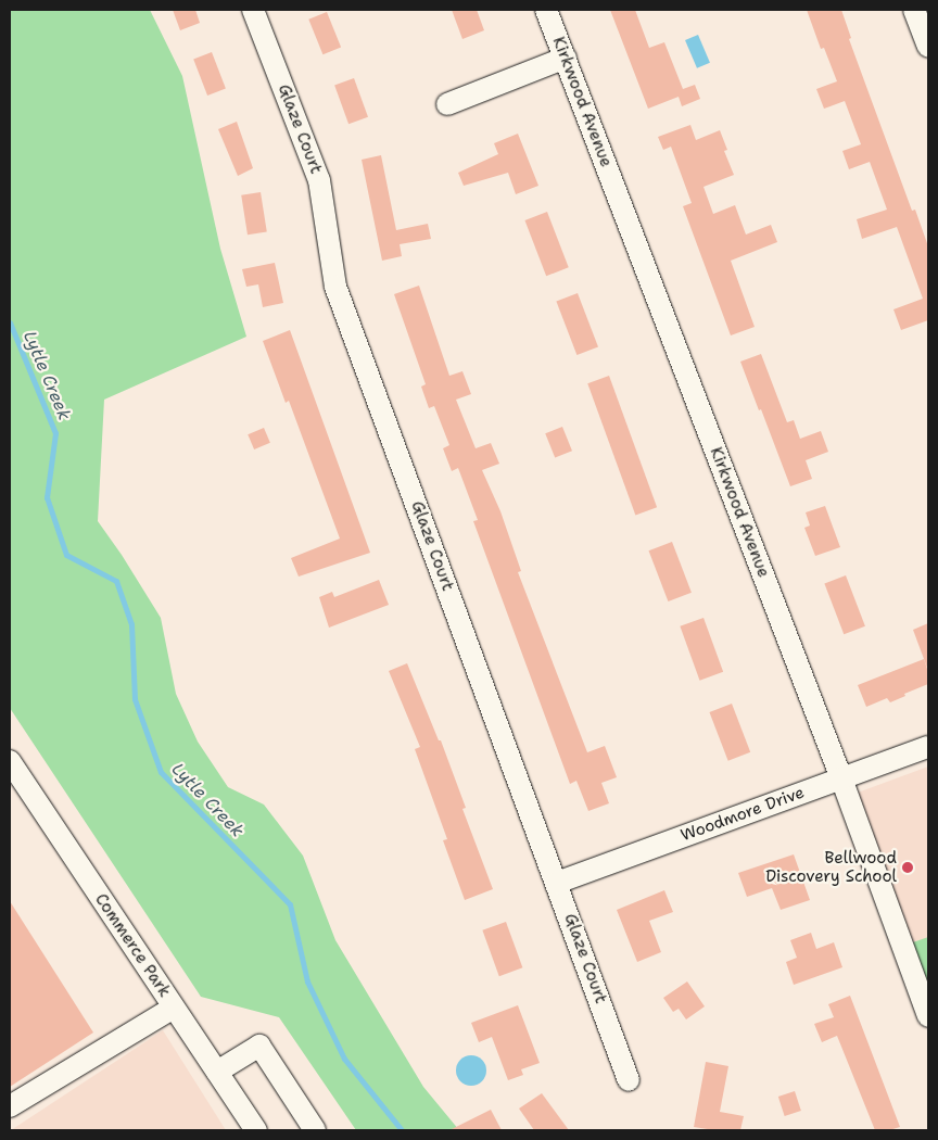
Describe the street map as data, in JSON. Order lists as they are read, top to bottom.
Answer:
{
  "streets": {
    "street": [
      "Kirkwood Avenue",
      "Glaze Court",
      "Woodmore Drive",
      "Commerce Park"
    ]
  },
  "crossings": [
    ["Kirkwood Avenue", "Woodmore Drive"],
    ["Glaze Court", "Woodmore Drive"]
  ],
  "water": ["Lytle Creek"],
  "places": ["Bellwood Discovery School"]
}
